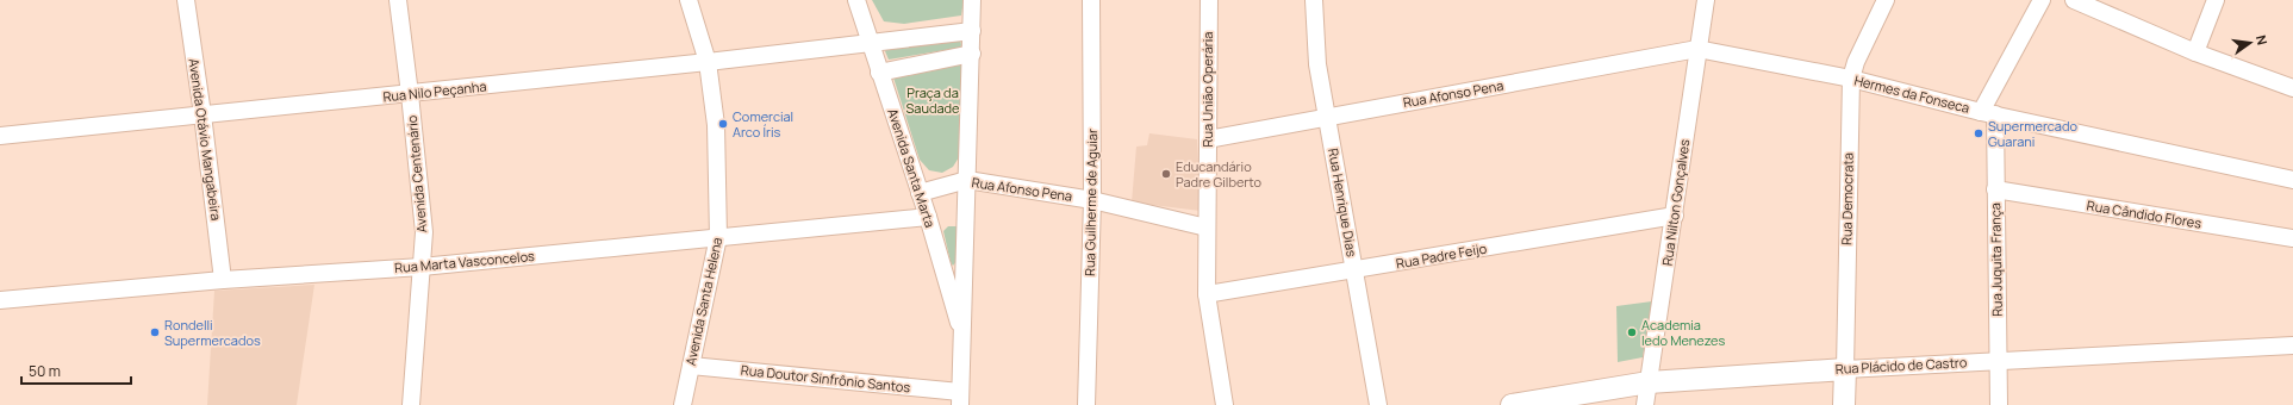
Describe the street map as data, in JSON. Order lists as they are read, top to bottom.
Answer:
{
  "streets": {
    "main road": ["Rua Democrata", "Rua Plácido de Castro"],
    "street": [
      "Rua União Operária",
      "Rua Nilo Peçanha",
      "Rua Afonso Pena",
      "Hermes da Fonseca",
      "Avenida Otávio Mangabeira",
      "Avenida Santa Marta",
      "Avenida Centenário",
      "Rua Guilherme de Aguiar",
      "Rua Henrique Dias",
      "Rua Nilton Gonçalves",
      "Rua Cândido Flores",
      "Rua Padre Feijo",
      "Rua Juquita França",
      "Rua Marta Vasconcelos",
      "Avenida Santa Helena",
      "Rua Doutor Sinfrônio Santos"
    ]
  },
  "crossings": [
    ["Rua União Operária", "Rua Afonso Pena"],
    ["Rua União Operária", "Rua Padre Feijo"],
    ["Rua Nilo Peçanha", "Avenida Otávio Mangabeira"],
    ["Rua Nilo Peçanha", "Avenida Santa Marta"],
    ["Rua Nilo Peçanha", "Avenida Centenário"],
    ["Rua Nilo Peçanha", "Avenida Santa Helena"],
    ["Rua Afonso Pena", "Hermes da Fonseca"],
    ["Rua Afonso Pena", "Avenida Santa Marta"],
    ["Rua Afonso Pena", "Rua Guilherme de Aguiar"],
    ["Rua Afonso Pena", "Rua Henrique Dias"],
    ["Rua Afonso Pena", "Rua Nilton Gonçalves"],
    ["Hermes da Fonseca", "Rua Democrata"],
    ["Hermes da Fonseca", "Rua Nilton Gonçalves"],
    ["Hermes da Fonseca", "Rua Juquita França"],
    ["Avenida Otávio Mangabeira", "Rua Marta Vasconcelos"],
    ["Avenida Santa Marta", "Rua Marta Vasconcelos"],
    ["Avenida Centenário", "Rua Marta Vasconcelos"],
    ["Rua Democrata", "Rua Plácido de Castro"],
    ["Rua Henrique Dias", "Rua Padre Feijo"],
    ["Rua Nilton Gonçalves", "Rua Padre Feijo"],
    ["Rua Nilton Gonçalves", "Rua Plácido de Castro"],
    ["Rua Cândido Flores", "Rua Juquita França"],
    ["Rua Juquita França", "Rua Plácido de Castro"],
    ["Rua Marta Vasconcelos", "Avenida Santa Helena"],
    ["Avenida Santa Helena", "Rua Doutor Sinfrônio Santos"]
  ],
  "parks": ["Praça da Saudade"],
  "places": [
    "Comercial Arco Íris",
    "Supermercado Guarani",
    "Educandário Padre Gilberto",
    "Rondelli Supermercados",
    "Academia Iedo Menezes"
  ],
  "scale_bar": "50 m",
  "north": "right"
}
